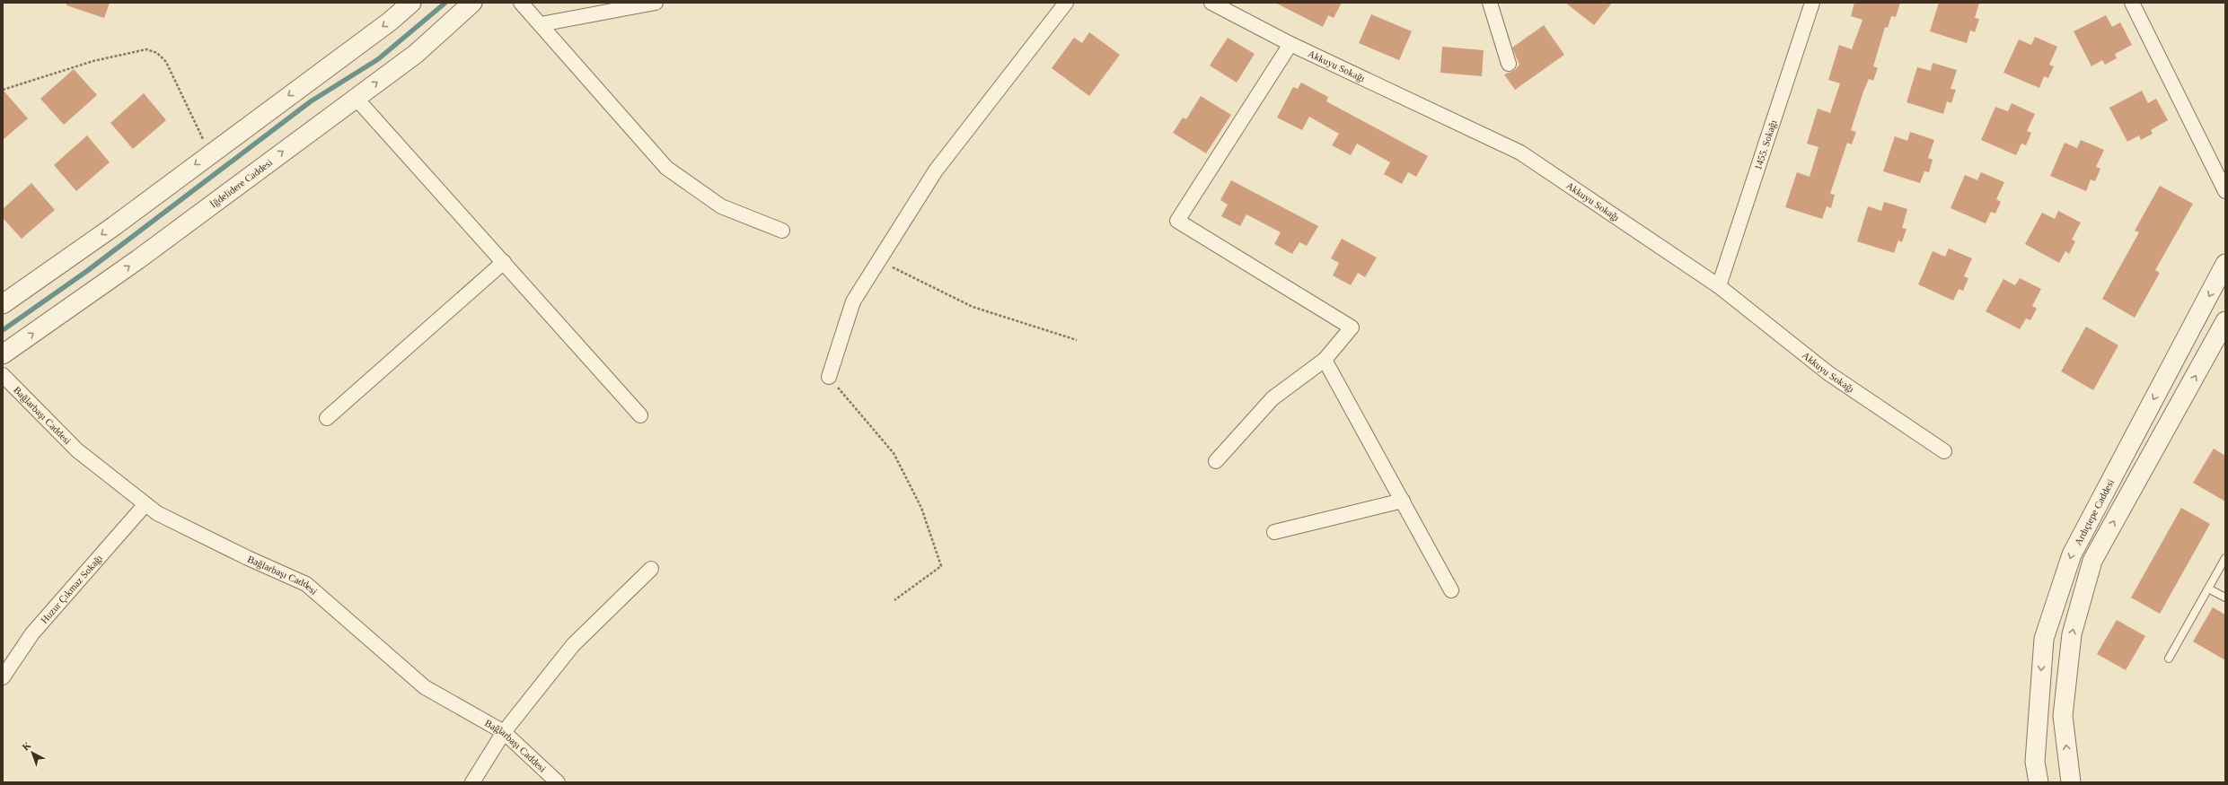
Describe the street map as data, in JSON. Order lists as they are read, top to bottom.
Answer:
{
  "streets": {
    "street": [
      "Akkuyu Sokağı",
      "1455. Sokağı",
      "İğdelidere Caddesi",
      "Bağlarbaşı Caddesi",
      "Ardıçtepe Caddesi",
      "Huzur Çıkmaz Sokağı"
    ]
  },
  "crossings": [
    ["Akkuyu Sokağı", "1455. Sokağı"],
    ["Bağlarbaşı Caddesi", "Huzur Çıkmaz Sokağı"]
  ],
  "north": "top left"
}
